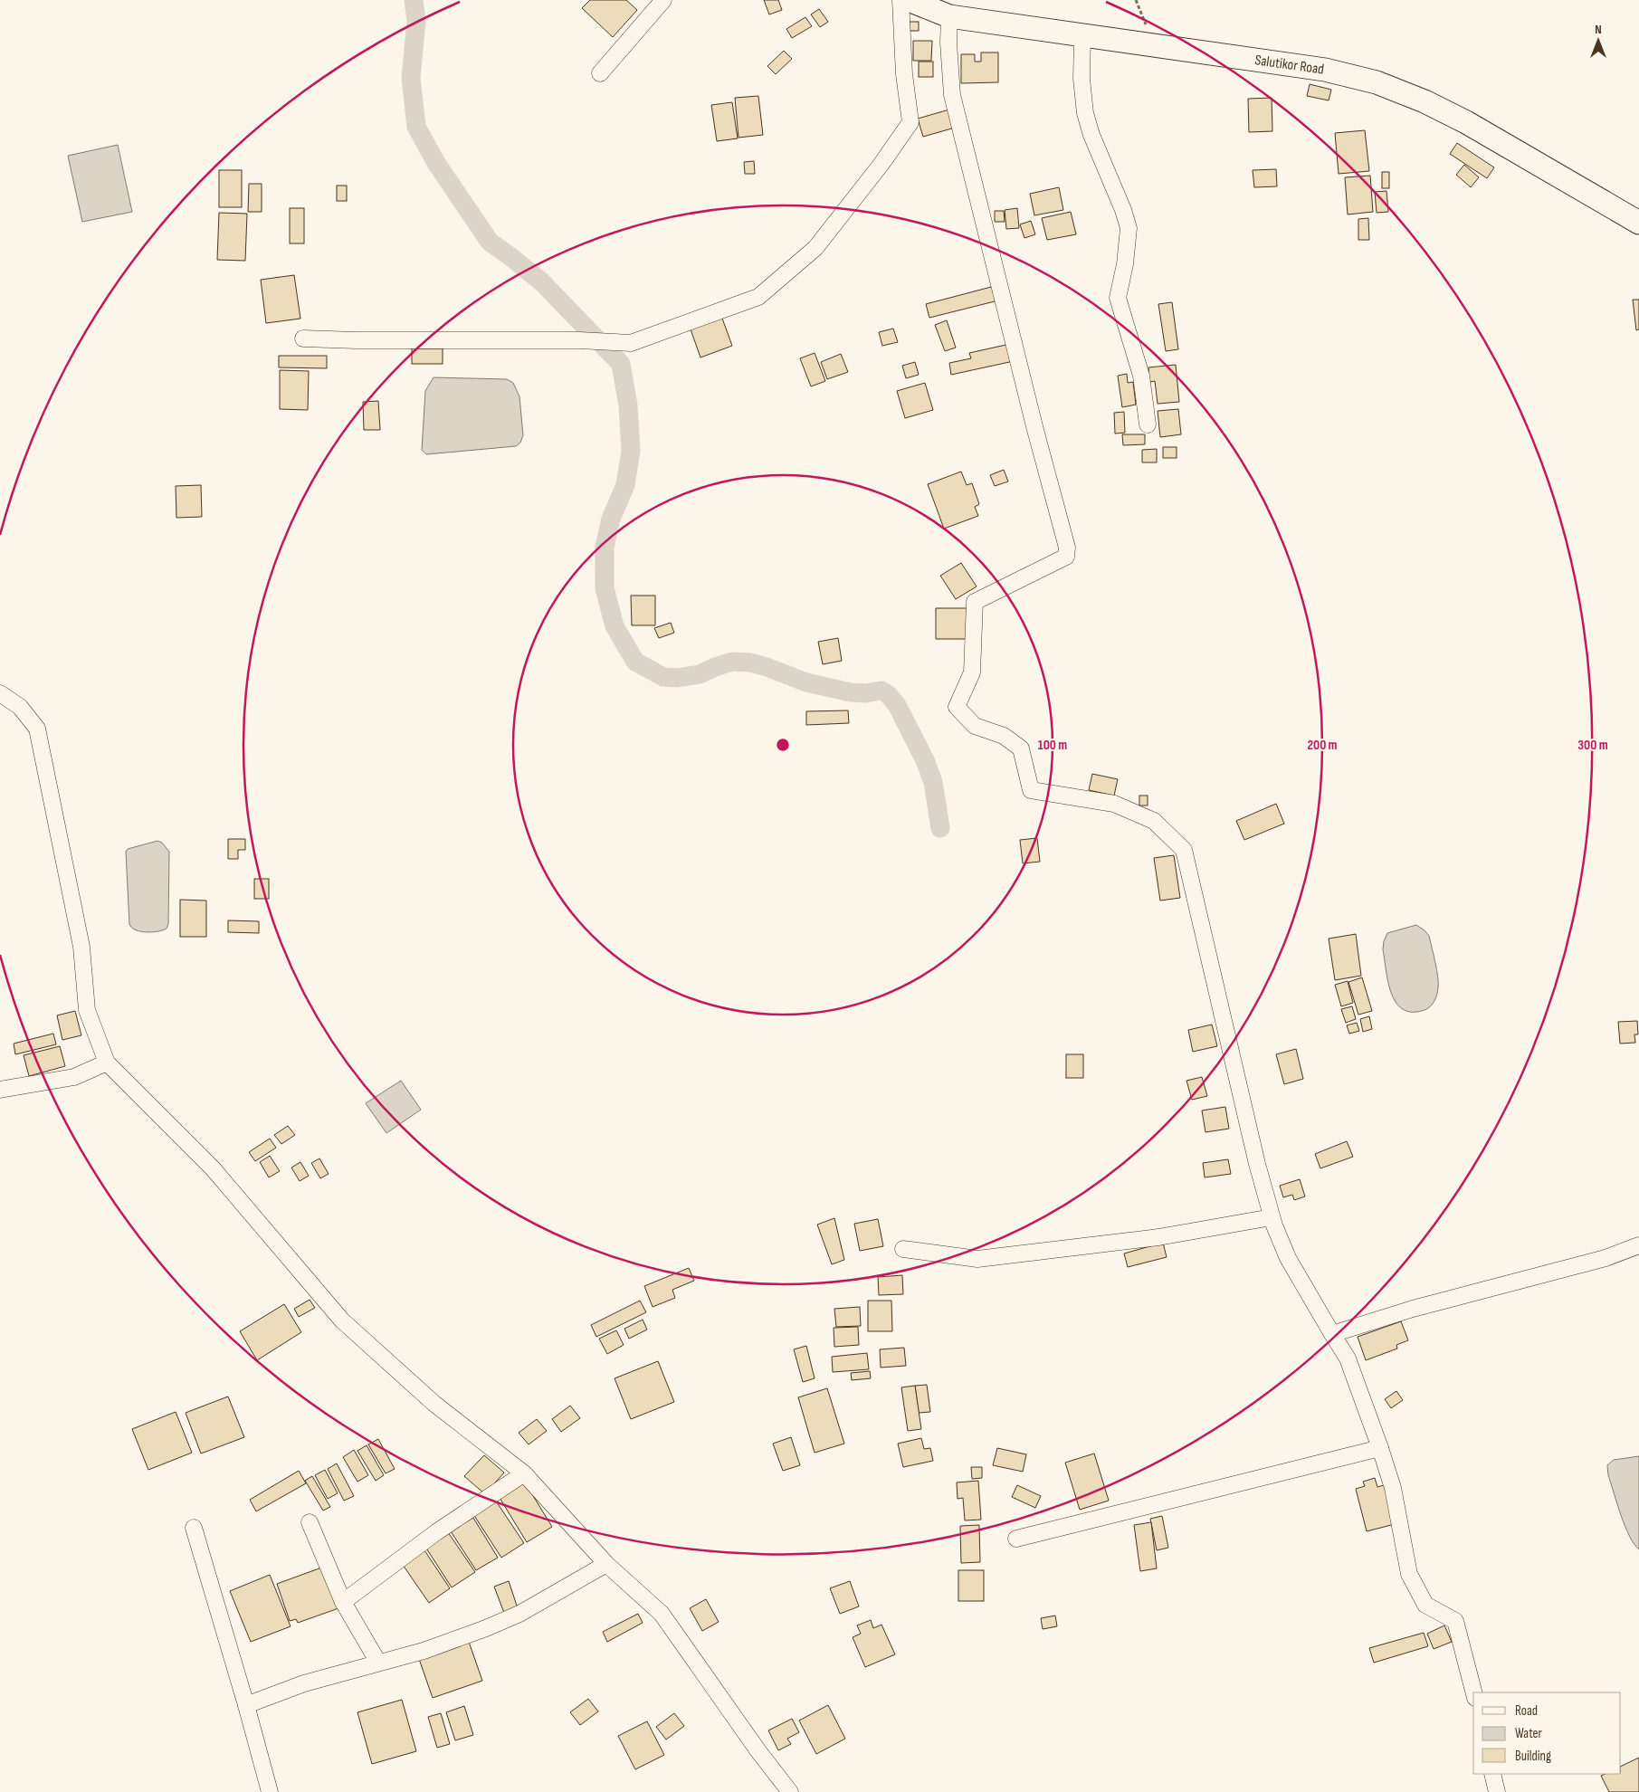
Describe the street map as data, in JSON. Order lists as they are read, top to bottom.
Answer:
{
  "streets": {
    "main road": ["Salutikor Road"]
  },
  "legend": ["Road", "Water", "Building"],
  "north": "top",
  "rings": ["100 m", "200 m", "300 m"]
}
